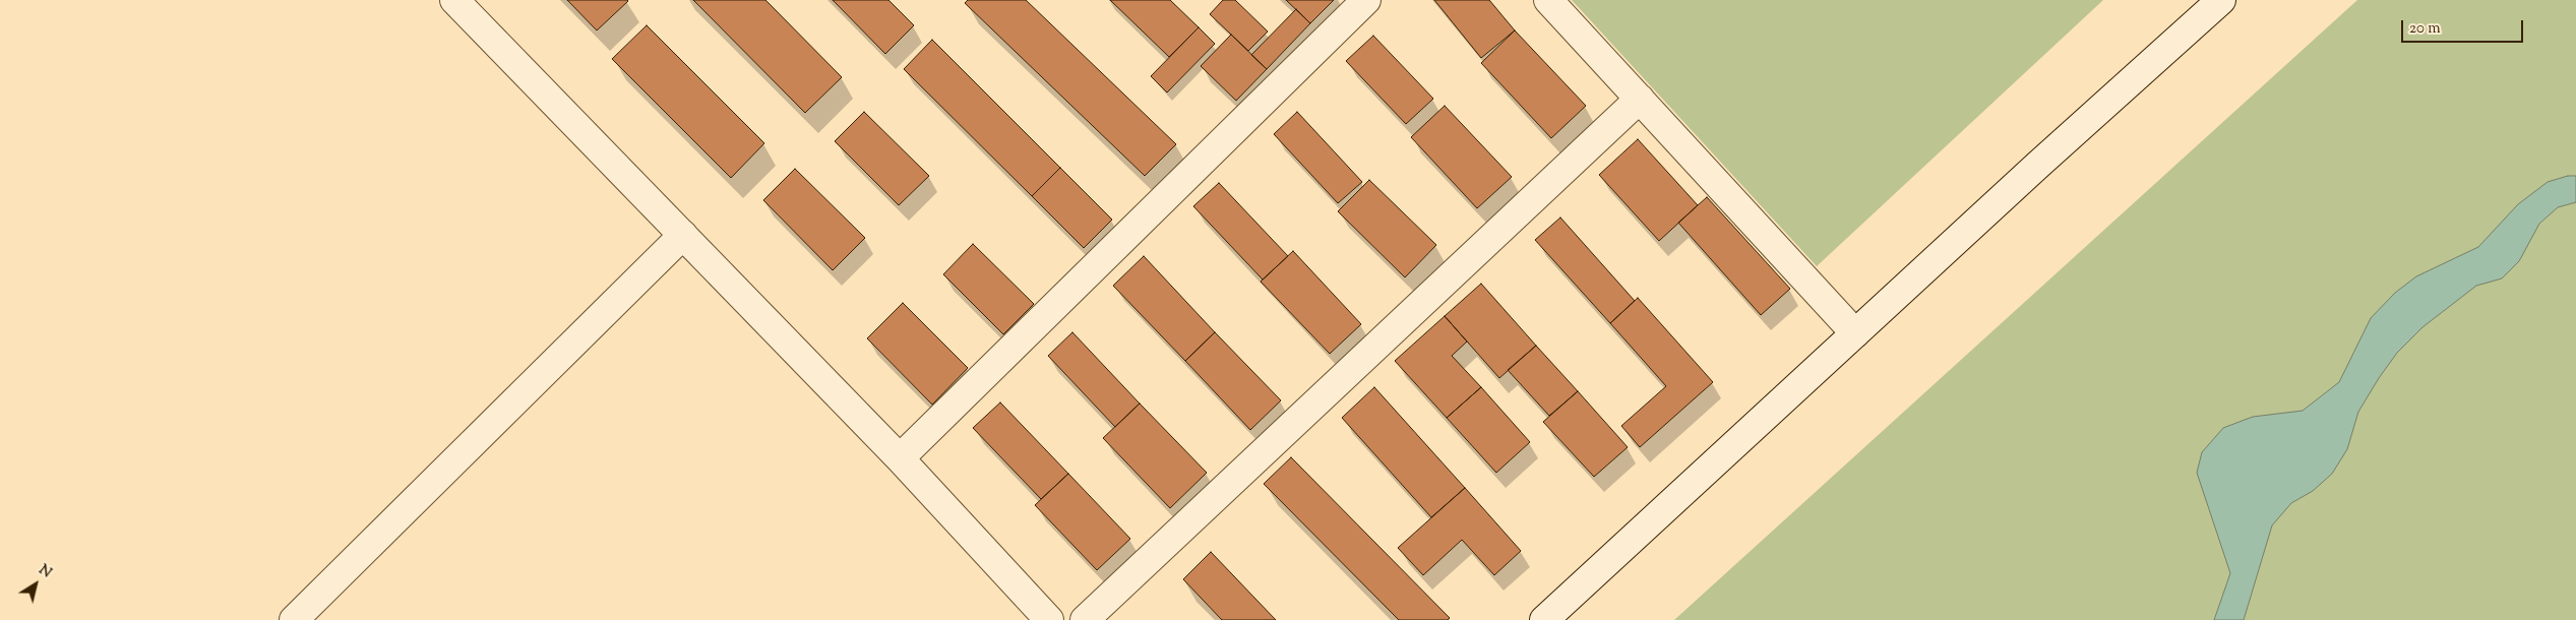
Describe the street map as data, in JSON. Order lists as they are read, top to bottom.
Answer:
{
  "scale_bar": "20 m",
  "north": "top right"
}
